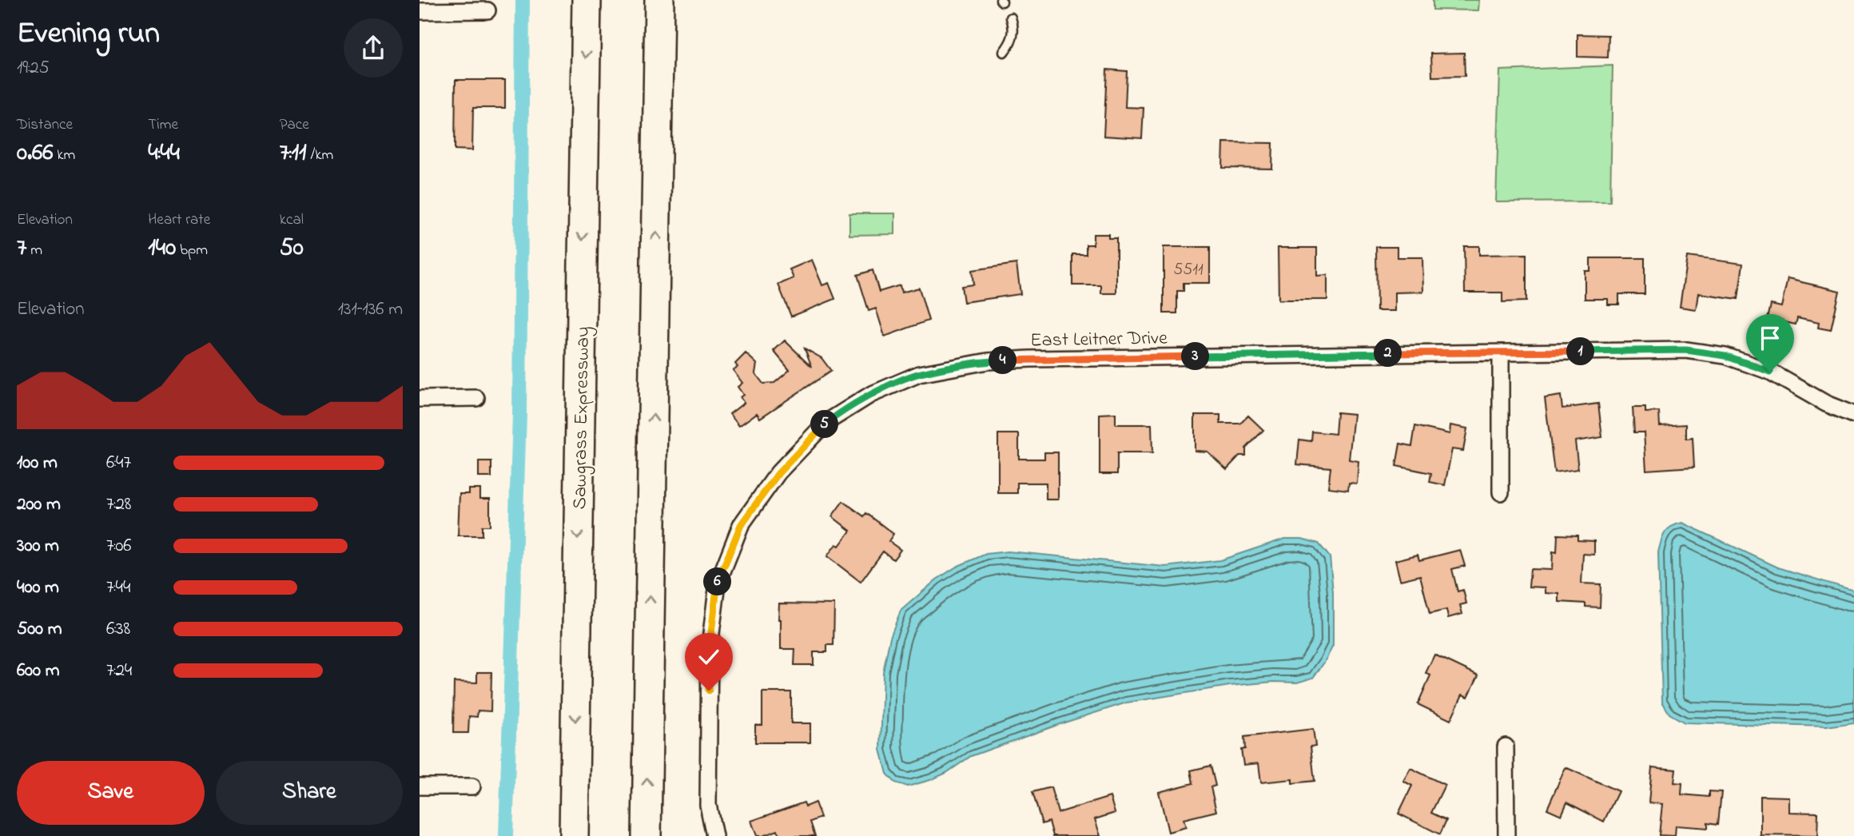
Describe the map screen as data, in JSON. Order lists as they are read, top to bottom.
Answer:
{
  "streets": {
    "highway": ["Sawgrass Expressway"],
    "street": ["East Leitner Drive"]
  },
  "house_numbers": ["5511"],
  "page": {
    "heading": ["Evening run", "19:25"],
    "stats": [
      ["Distance", "0.66 km"],
      ["Time", "4:44"],
      ["Pace", "7:11 /km"],
      ["Elevation", "7 m"],
      ["Heart rate", "140 bpm"],
      ["kcal", "50"]
    ],
    "chart": ["Elevation", "131–136 m"],
    "pins": [
      "1",
      "2",
      "3",
      "4",
      "5",
      "6"
    ],
    "list": [
      {
        "name": "100 m",
        "note": "6:47"
      },
      {
        "name": "200 m",
        "note": "7:28"
      },
      {
        "name": "300 m",
        "note": "7:06"
      },
      {
        "name": "400 m",
        "note": "7:44"
      },
      {
        "name": "500 m",
        "note": "6:38"
      },
      {
        "name": "600 m",
        "note": "7:24"
      }
    ],
    "buttons": ["Save", "Share"]
  }
}
